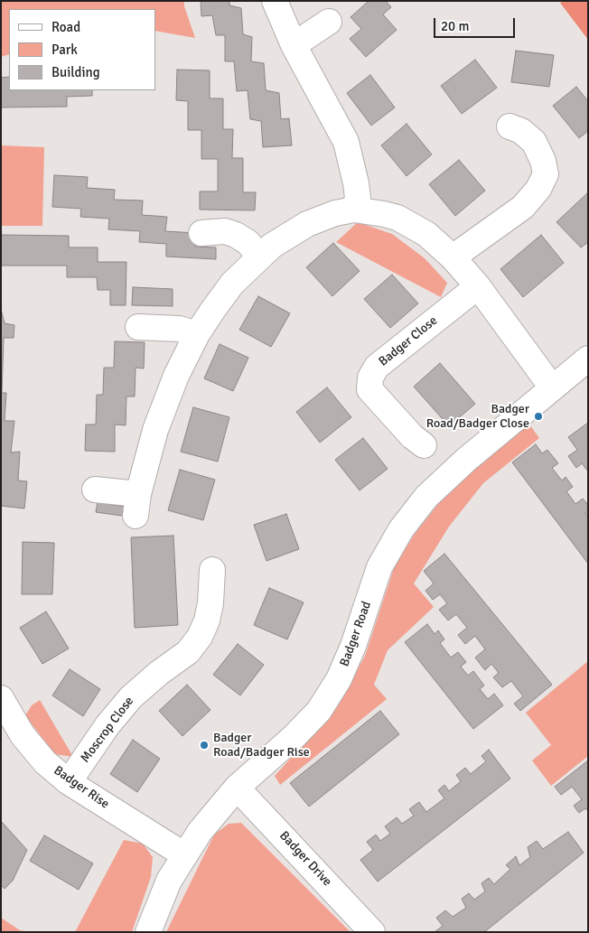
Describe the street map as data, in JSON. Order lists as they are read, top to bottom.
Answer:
{
  "streets": {
    "street": [
      "Badger Close",
      "Badger Road",
      "Moscrop Close",
      "Badger Rise",
      "Badger Drive"
    ]
  },
  "crossings": [
    ["Badger Road", "Badger Rise"],
    ["Badger Road", "Badger Drive"],
    ["Moscrop Close", "Badger Rise"]
  ],
  "places": ["Badger Road/Badger Close", "Badger Road/Badger Rise"],
  "legend": ["Road", "Park", "Building"],
  "scale_bar": "20 m"
}
